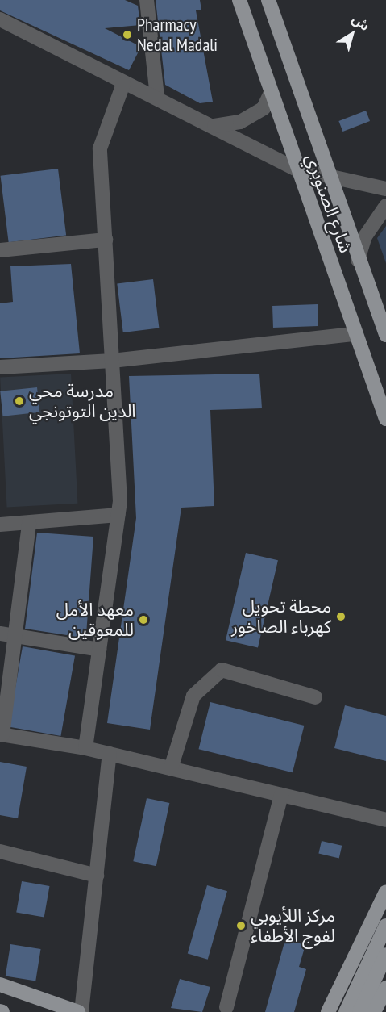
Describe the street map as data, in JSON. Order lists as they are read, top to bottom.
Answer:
{
  "streets": {
    "main road": ["شارع الصنوبري"]
  },
  "places": [
    "Pharmacy Nedal Madali",
    "مدرسة محي الدين التوتونجي",
    "محطة تحويل كهرباء الصاخور",
    "معهد الأمل للمعوقين",
    "مركز اللأيوبي لفوج الأطفاء"
  ],
  "north": "top right"
}
